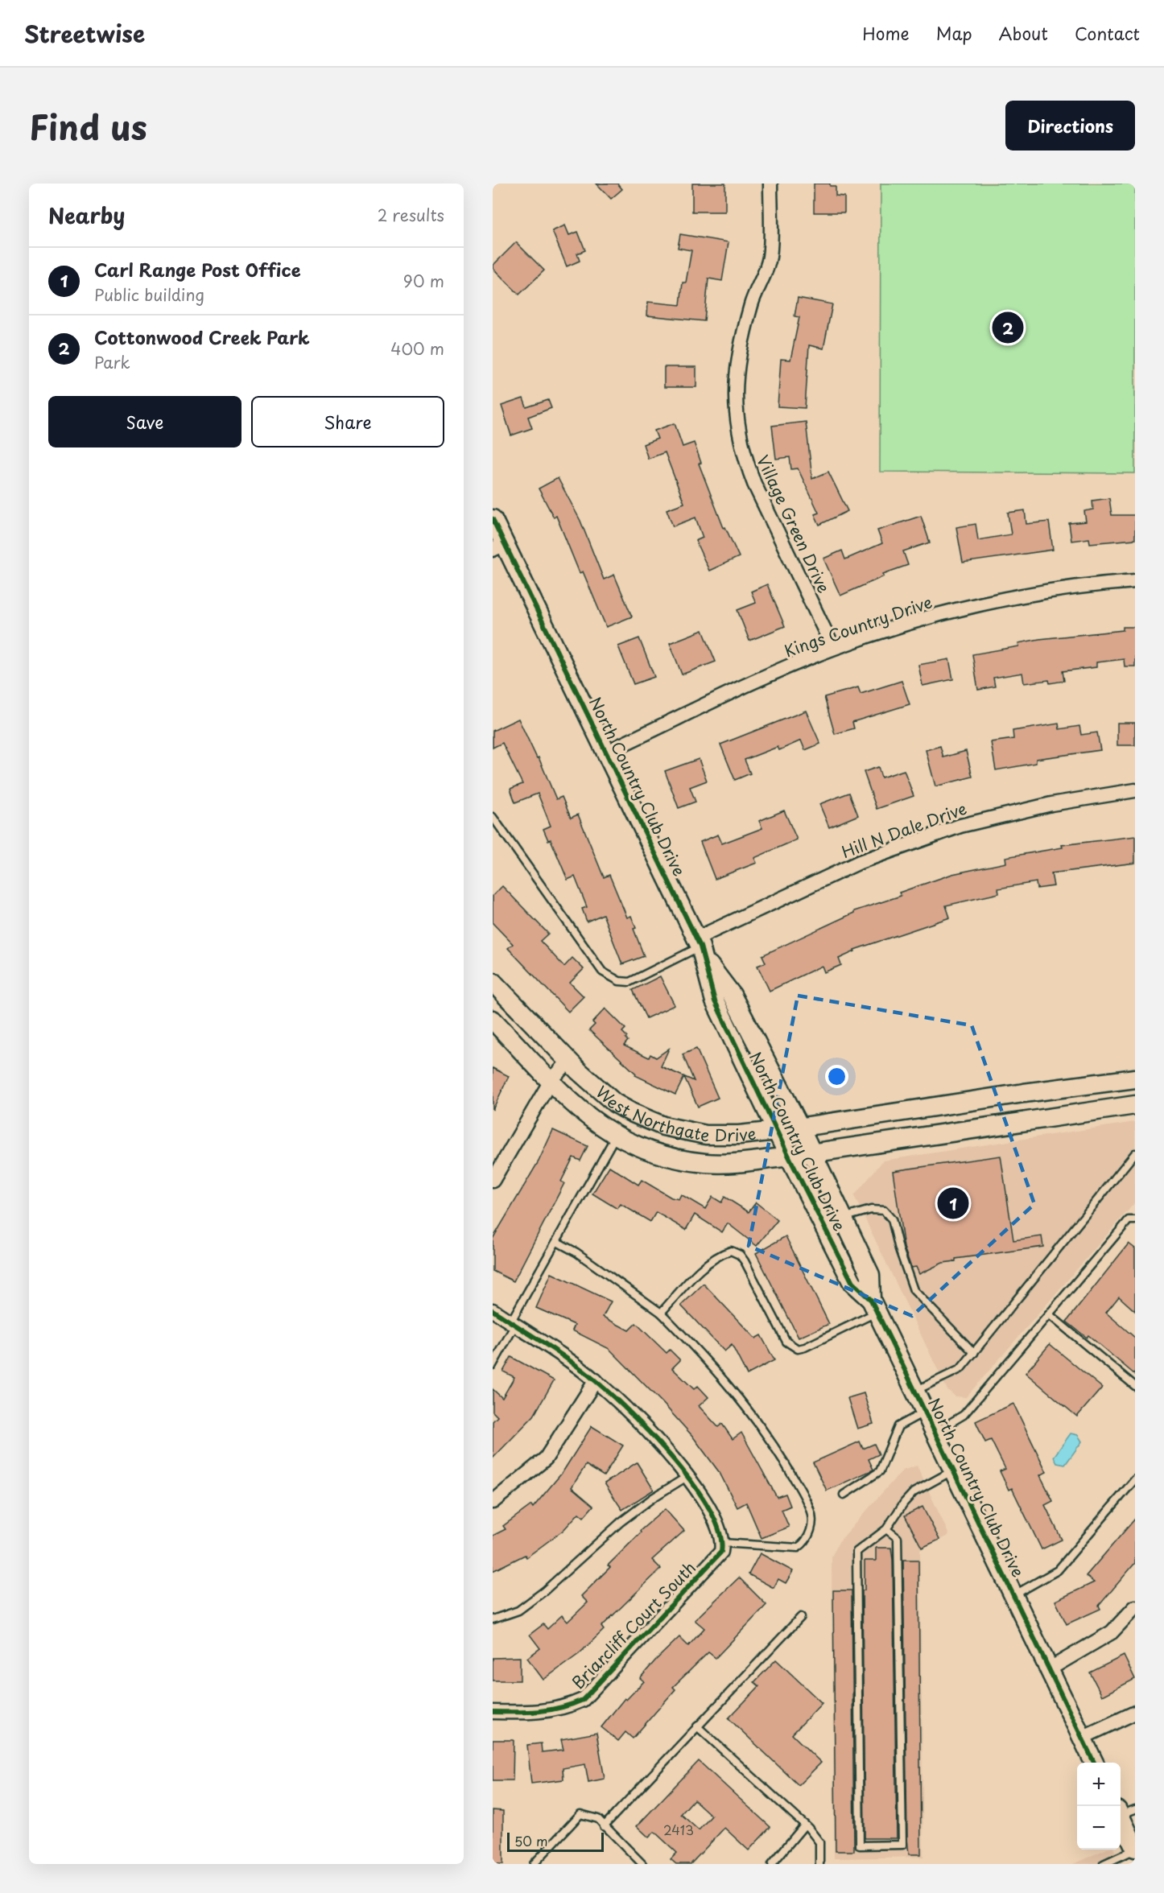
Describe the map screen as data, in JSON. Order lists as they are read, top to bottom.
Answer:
{
  "streets": {
    "street": [
      "Village Green Drive",
      "Kings Country Drive",
      "North Country Club Drive",
      "Hill N Dale Drive",
      "West Northgate Drive",
      "Briarcliff Court South"
    ]
  },
  "crossings": [
    ["Village Green Drive", "Kings Country Drive"],
    ["Kings Country Drive", "North Country Club Drive"],
    ["North Country Club Drive", "Hill N Dale Drive"],
    ["North Country Club Drive", "West Northgate Drive"]
  ],
  "house_numbers": ["2413"],
  "scale_bar": "50 m",
  "page": {
    "header": "Streetwise",
    "nav": [
      "Home",
      "Map",
      "About",
      "Contact"
    ],
    "title": "Find us",
    "buttons": [
      "Directions",
      ["Save", "Share"]
    ],
    "heading": ["Nearby", "2 results"],
    "list": [
      {
        "mark": "1",
        "name": "Carl Range Post Office",
        "note": "Public building",
        "value": "90 m"
      },
      {
        "mark": "2",
        "name": "Cottonwood Creek Park",
        "note": "Park",
        "value": "400 m"
      }
    ],
    "pins": ["2", "1"],
    "map_buttons": ["+", "−"],
    "scale": "50 m"
  }
}
